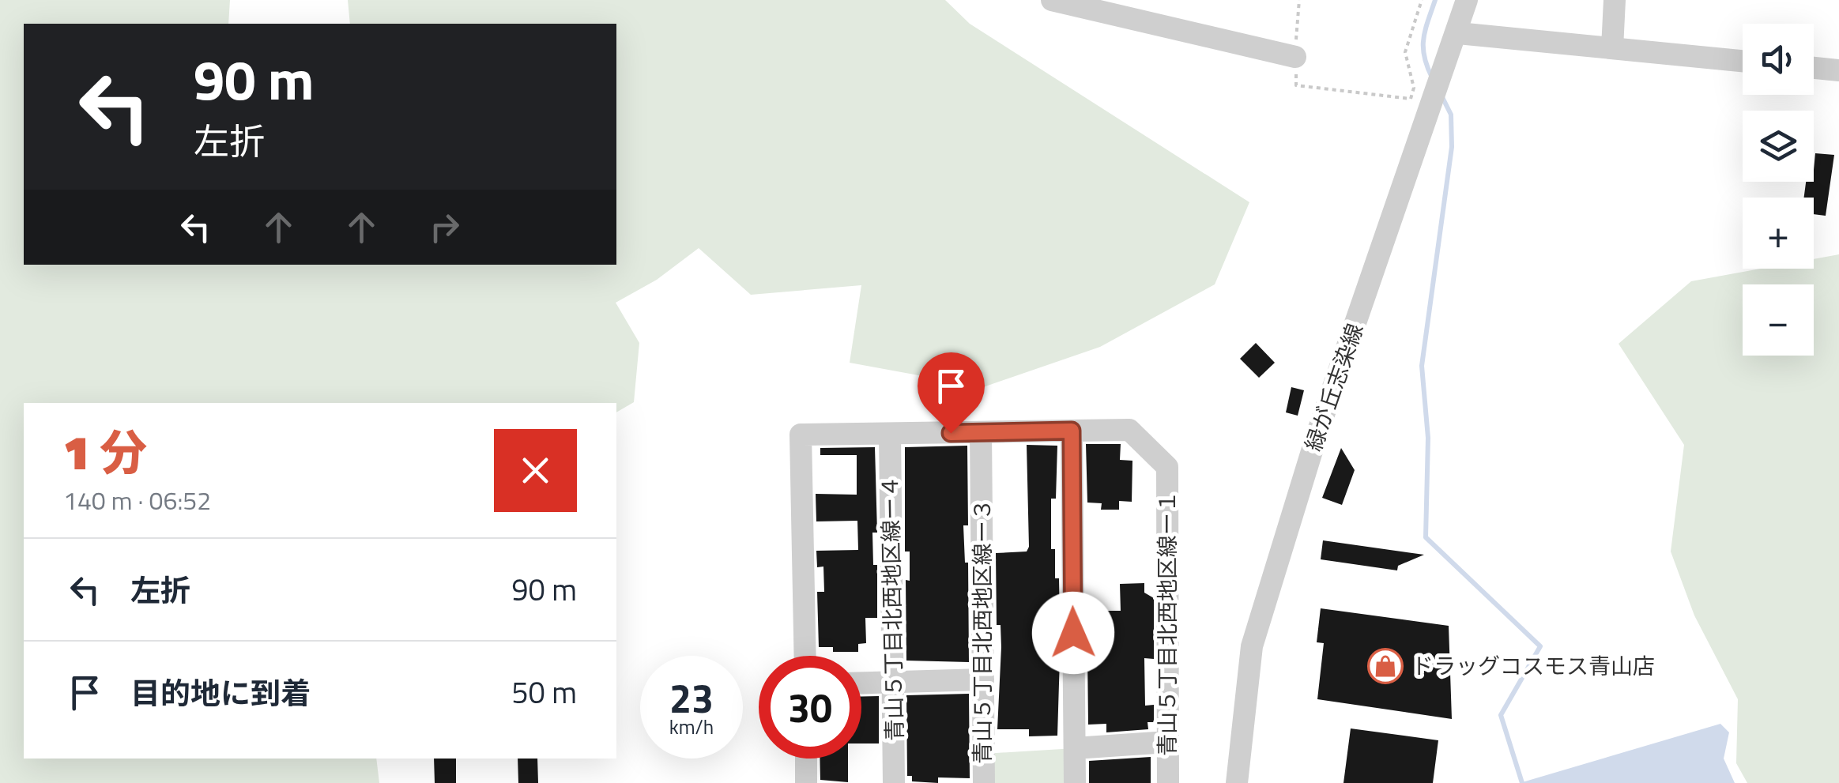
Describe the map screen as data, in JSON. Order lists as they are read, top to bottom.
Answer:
{
  "streets": {
    "street": [
      "緑が丘志染線",
      "青山５丁目北西地区線ー４",
      "青山５丁目北西地区線ー１",
      "青山５丁目北西地区線ー３"
    ]
  },
  "crossings": [
    ["青山５丁目北西地区線ー４", "青山５丁目北西地区線ー１"],
    ["青山５丁目北西地区線ー１", "青山５丁目北西地区線ー３"]
  ],
  "places": {
    "shop": ["ドラッグコスモス青山店"]
  },
  "page": {
    "map_buttons": ["+", "−"],
    "turn": ["90 m", "左折"],
    "heading": ["1 分", "140 m · 06:52"],
    "list": [
      {
        "name": "左折",
        "value": "90 m"
      },
      {
        "name": "目的地に到着",
        "value": "50 m"
      }
    ],
    "speed": "23 km/h",
    "limit": "30"
  }
}
